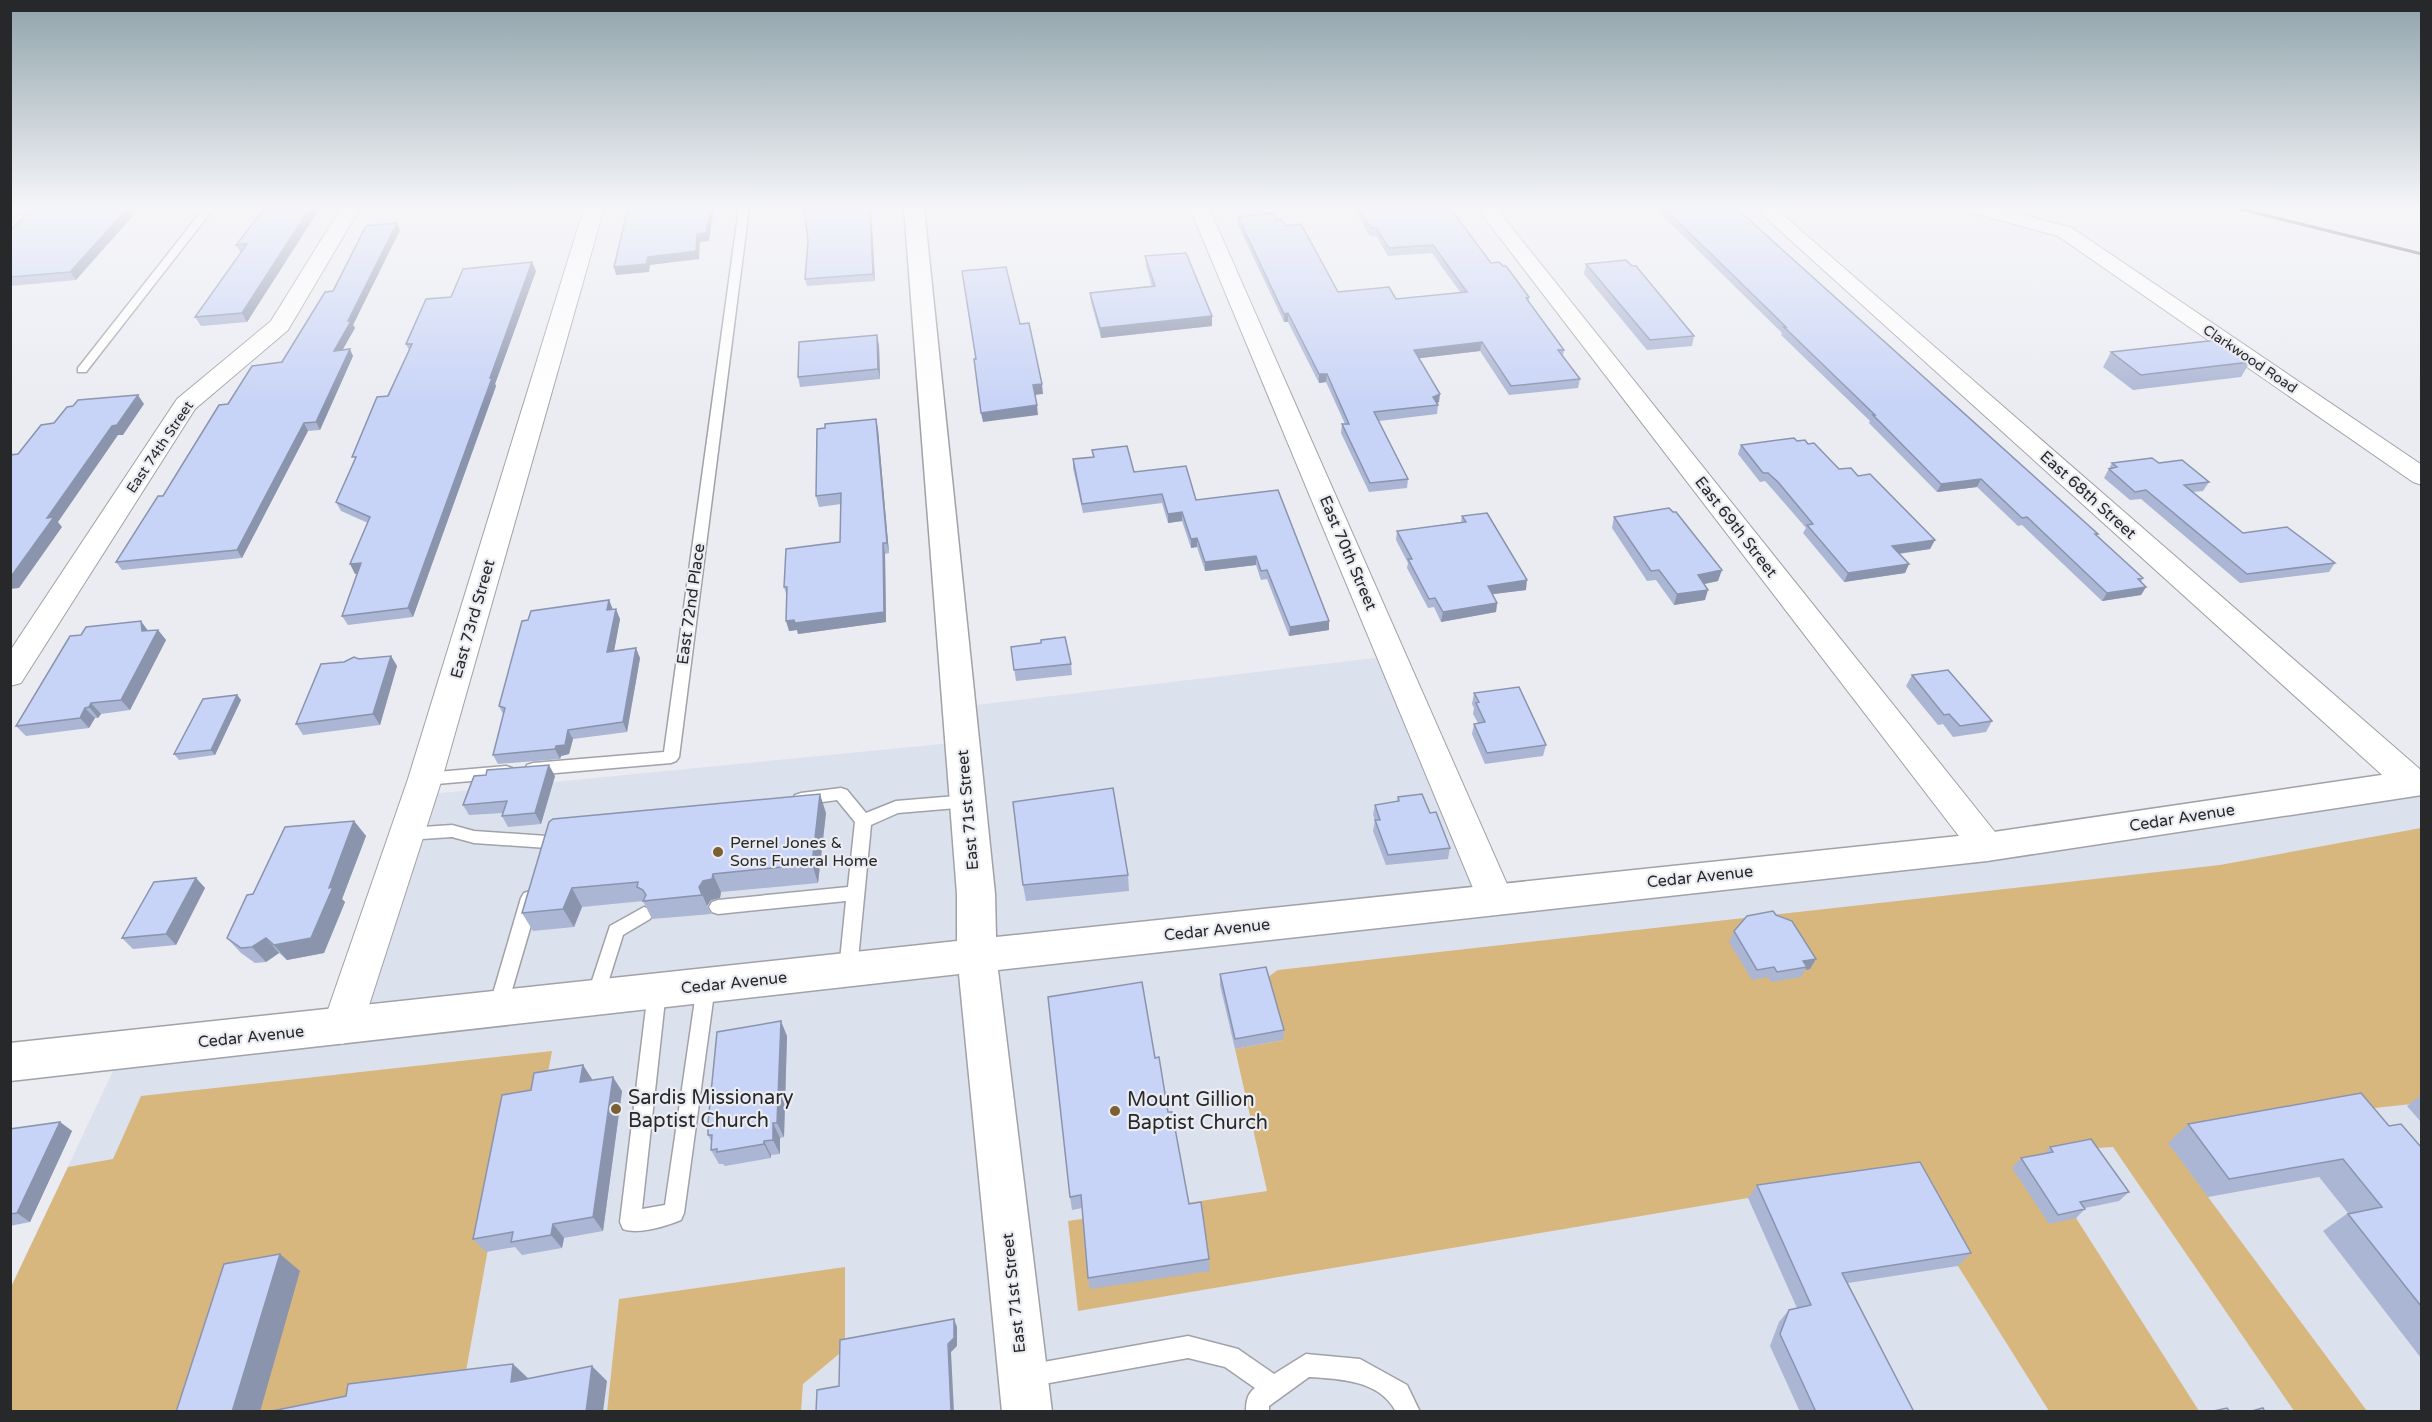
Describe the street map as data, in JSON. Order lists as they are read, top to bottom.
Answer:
{
  "streets": {
    "street": [
      "Clarkwood Road",
      "East 74th Street",
      "East 68th Street",
      "East 69th Street",
      "East 70th Street",
      "East 73rd Street",
      "East 71st Street",
      "Cedar Avenue"
    ],
    "lane": ["East 72nd Place"]
  },
  "crossings": [
    ["East 68th Street", "Cedar Avenue"],
    ["East 69th Street", "Cedar Avenue"],
    ["East 70th Street", "Cedar Avenue"],
    ["East 72nd Place", "East 73rd Street"],
    ["East 73rd Street", "Cedar Avenue"],
    ["East 71st Street", "Cedar Avenue"]
  ],
  "places": ["Pernel Jones & Sons Funeral Home", "Sardis Missionary Baptist Church", "Mount Gillion Baptist Church"]
}
